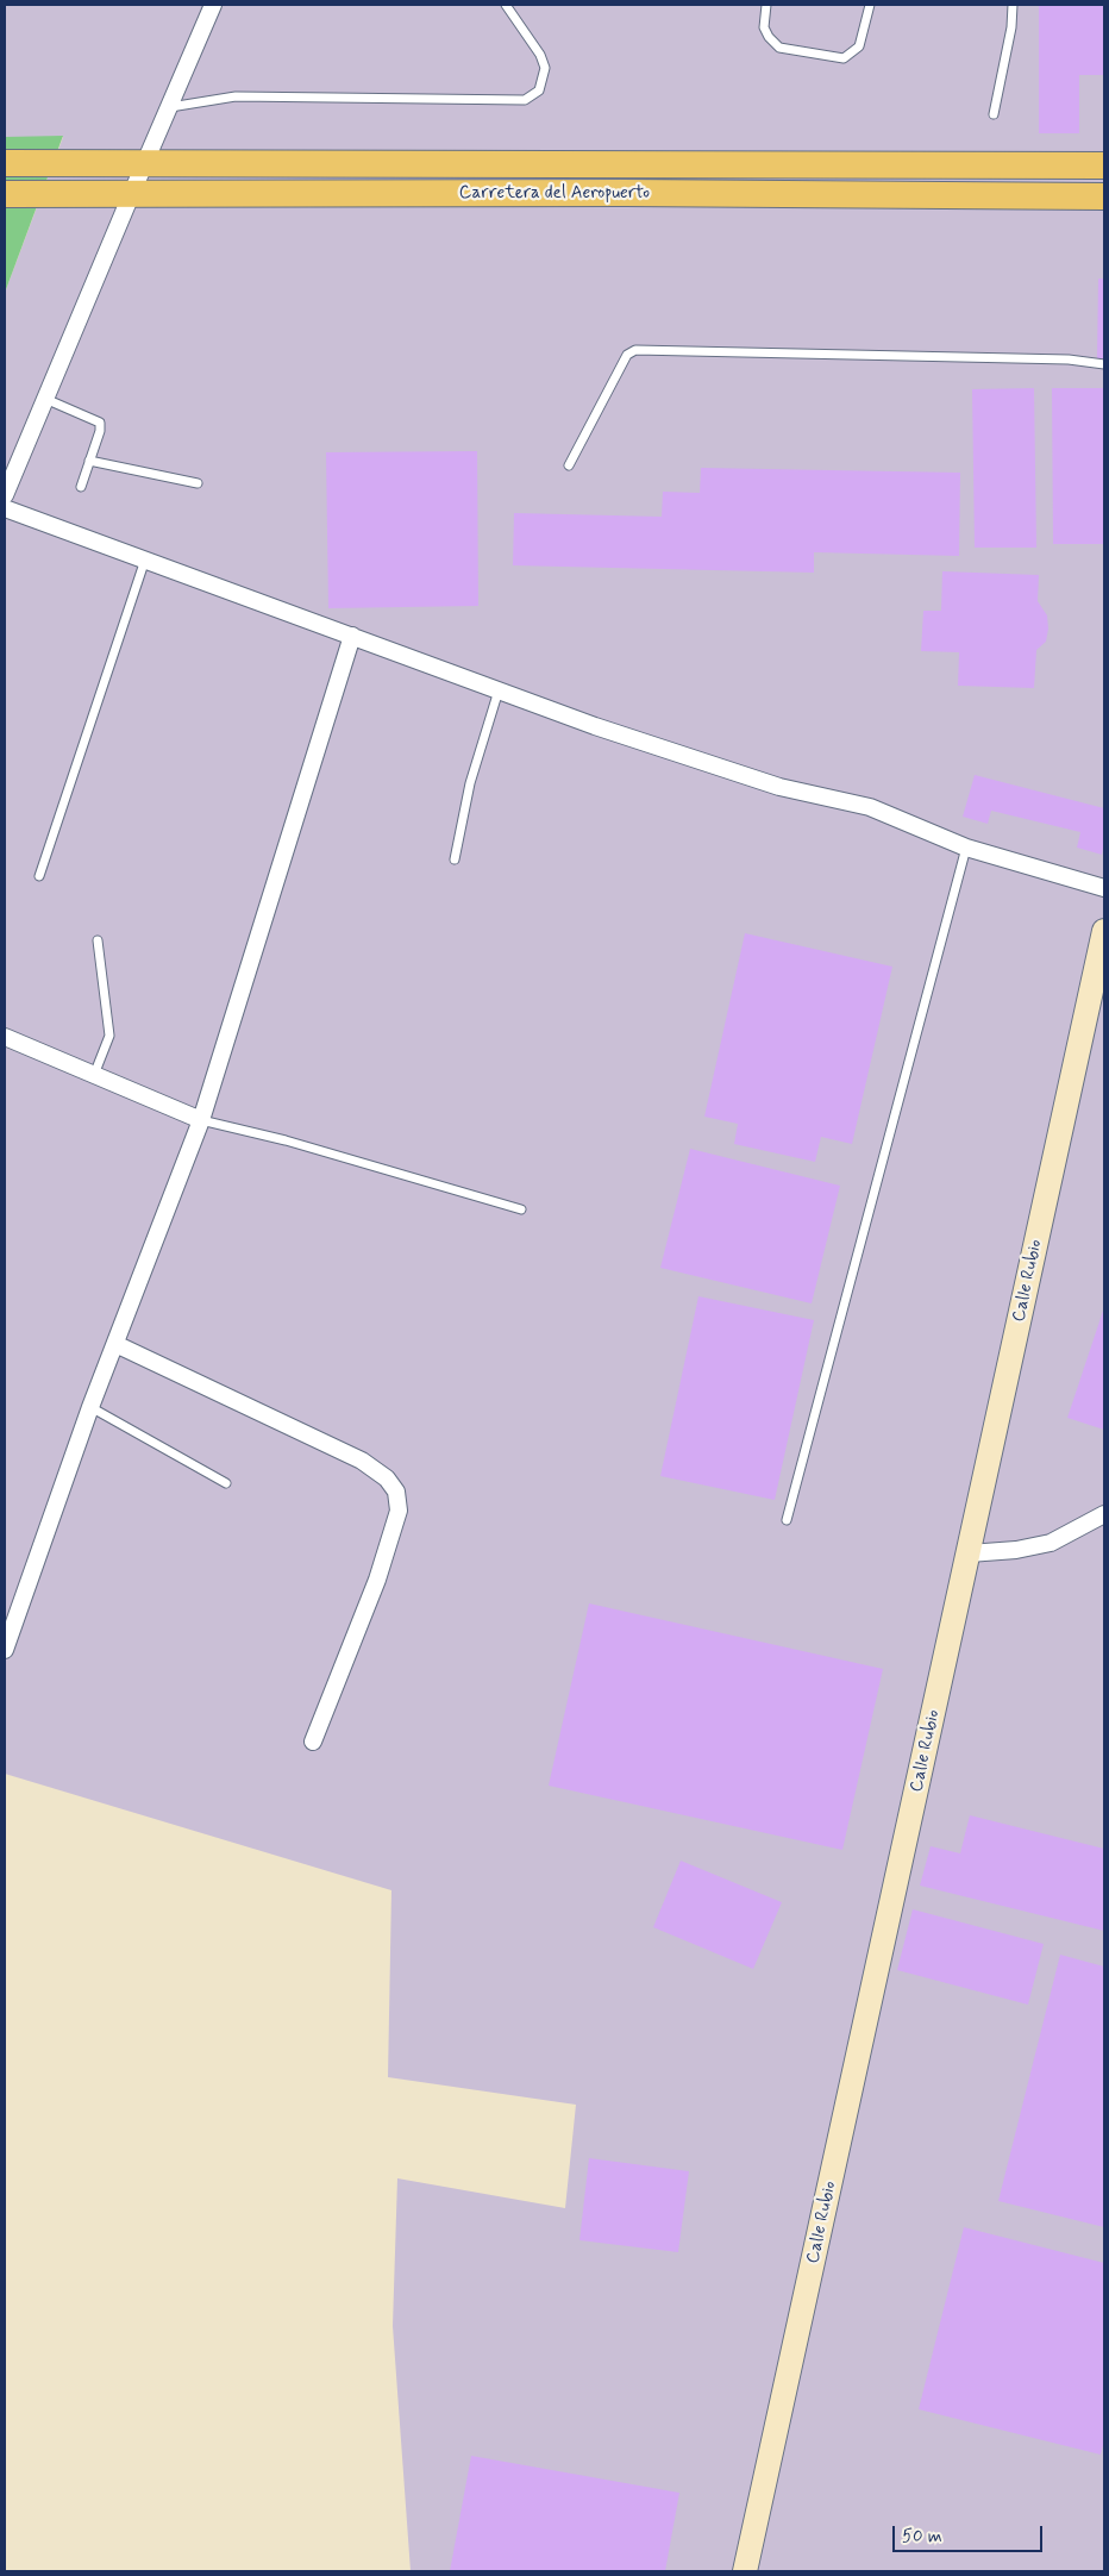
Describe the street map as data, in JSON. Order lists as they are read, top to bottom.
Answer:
{
  "streets": {
    "main road": ["Carretera del Aeropuerto"],
    "street": ["Calle Rubio"]
  },
  "scale_bar": "50 m"
}
